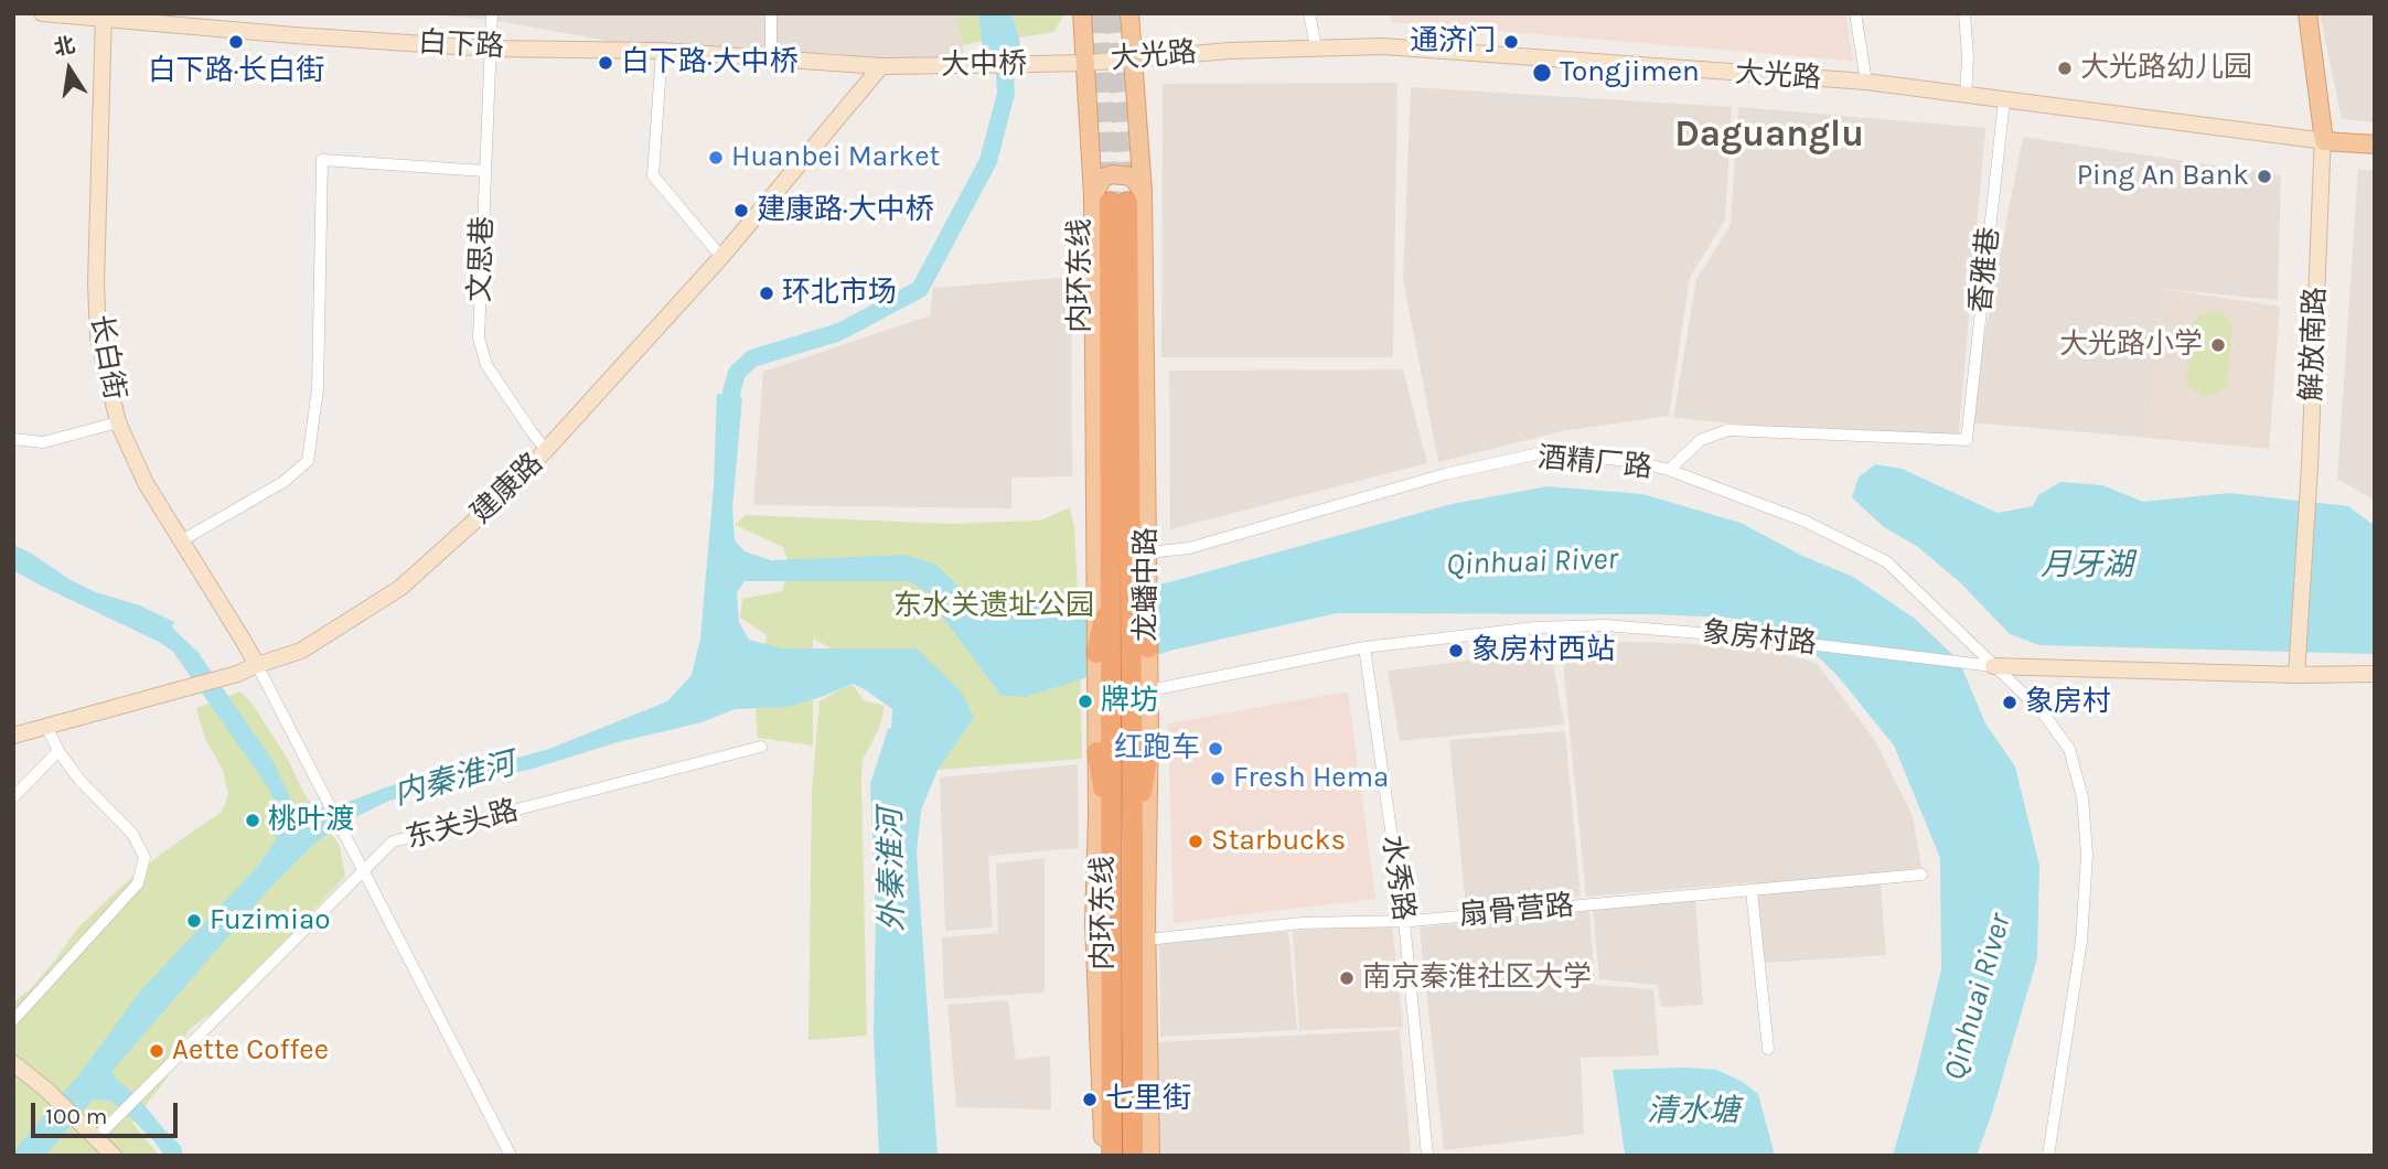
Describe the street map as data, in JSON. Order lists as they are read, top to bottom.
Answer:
{
  "streets": {
    "highway": ["内环东线"],
    "main road": ["龙蟠中路"],
    "street": [
      "白下路",
      "大光路",
      "大中桥",
      "文思巷",
      "香雅巷",
      "解放南路",
      "长白街",
      "酒精厂路",
      "建康路",
      "象房村路",
      "东关头路",
      "水秀路",
      "扇骨营路"
    ]
  },
  "crossings": [
    ["白下路", "大中桥"],
    ["白下路", "文思巷"],
    ["白下路", "长白街"],
    ["白下路", "建康路"],
    ["大光路", "大中桥"],
    ["大光路", "香雅巷"],
    ["大光路", "解放南路"],
    ["大光路", "龙蟠中路"],
    ["大中桥", "建康路"],
    ["大中桥", "龙蟠中路"],
    ["文思巷", "建康路"],
    ["香雅巷", "酒精厂路"],
    ["内环东线", "龙蟠中路"],
    ["解放南路", "象房村路"],
    ["长白街", "建康路"],
    ["酒精厂路", "龙蟠中路"],
    ["酒精厂路", "象房村路"],
    ["龙蟠中路", "象房村路"],
    ["龙蟠中路", "扇骨营路"],
    ["象房村路", "水秀路"],
    ["水秀路", "扇骨营路"]
  ],
  "districts": ["Daguanglu"],
  "water": [
    "Qinhuai River",
    "月牙湖",
    "内秦淮河",
    "外秦淮河",
    "清水塘"
  ],
  "parks": ["东水关遗址公园"],
  "places": [
    "白下路·长白街",
    "通济门",
    "白下路·大中桥",
    "大光路幼儿园",
    "Tongjimen",
    "Huanbei Market",
    "Ping An Bank",
    "建康路·大中桥",
    "环北市场",
    "大光路小学",
    "象房村西站",
    "牌坊",
    "象房村",
    "红跑车",
    "Fresh Hema",
    "桃叶渡",
    "Starbucks",
    "Fuzimiao",
    "南京秦淮社区大学",
    "Aette Coffee",
    "七里街"
  ],
  "scale_bar": "100 m",
  "north": "top"
}
